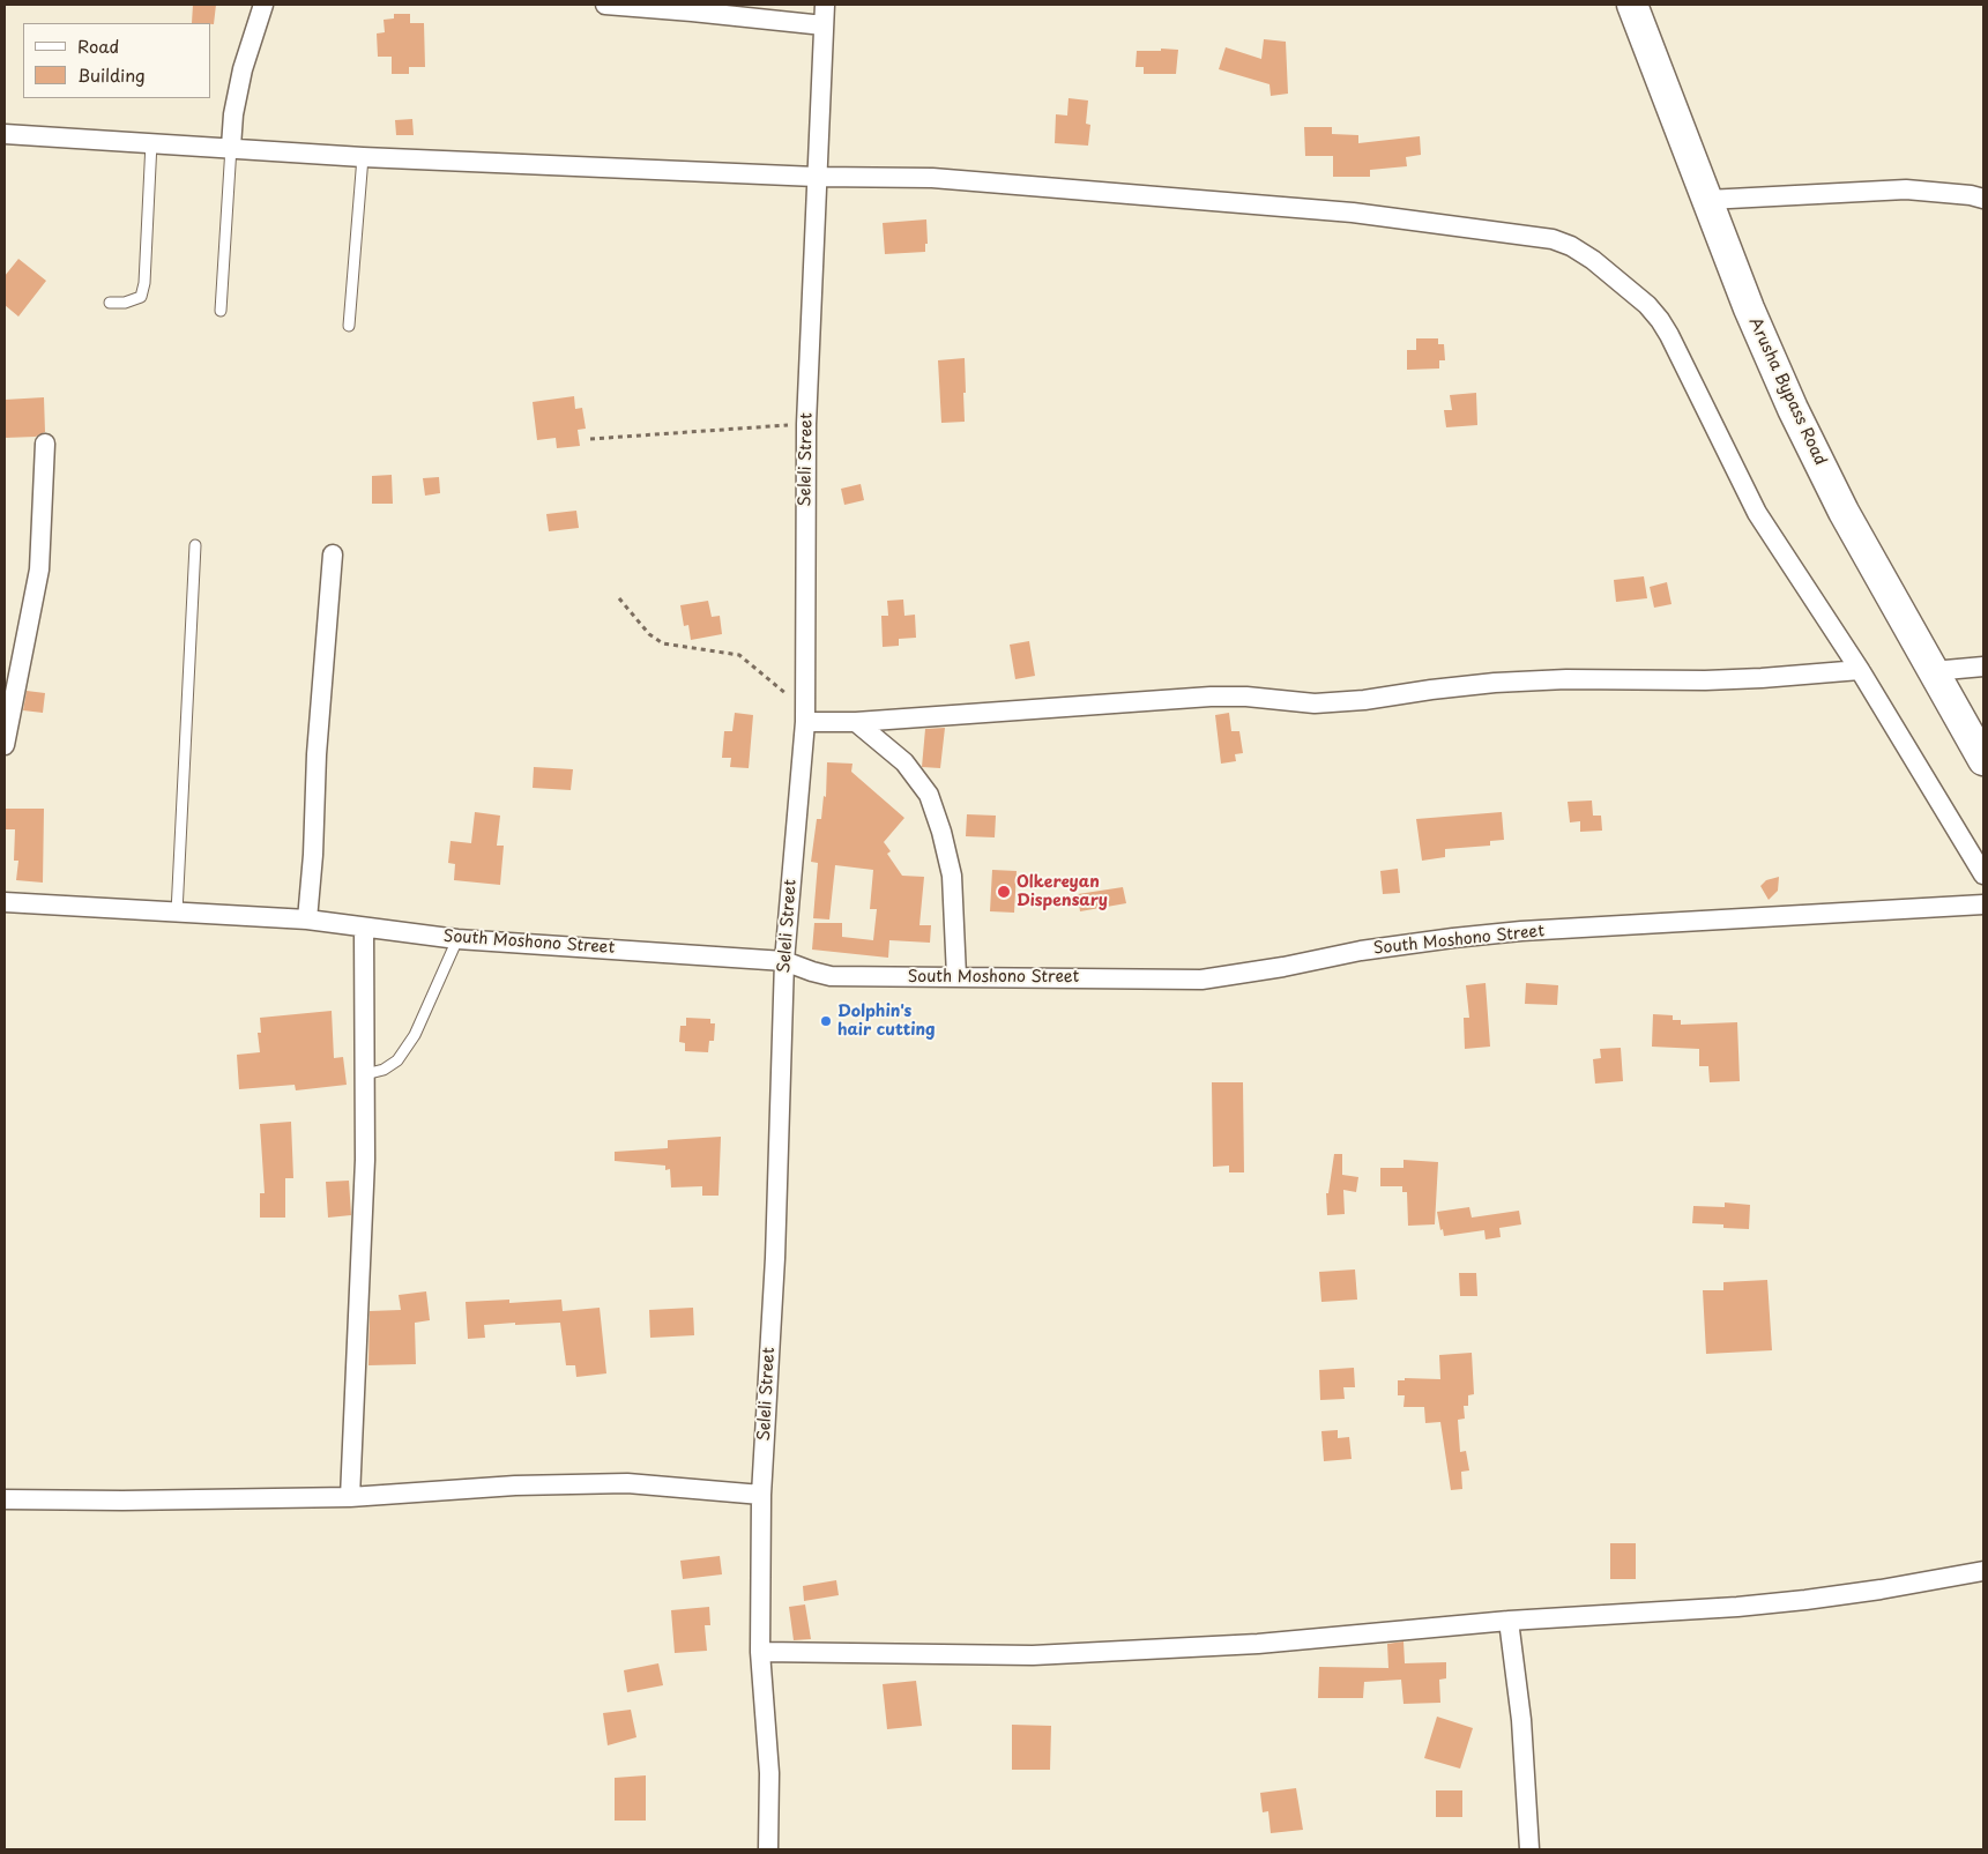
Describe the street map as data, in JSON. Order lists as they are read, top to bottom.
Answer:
{
  "streets": {
    "main road": ["Arusha Bypass Road"],
    "street": ["Seleli Street", "South Moshono Street"]
  },
  "crossings": [
    ["Seleli Street", "South Moshono Street"]
  ],
  "places": ["Olkereyan Dispensary", "Dolphin's hair cutting"],
  "legend": ["Road", "Building"]
}
